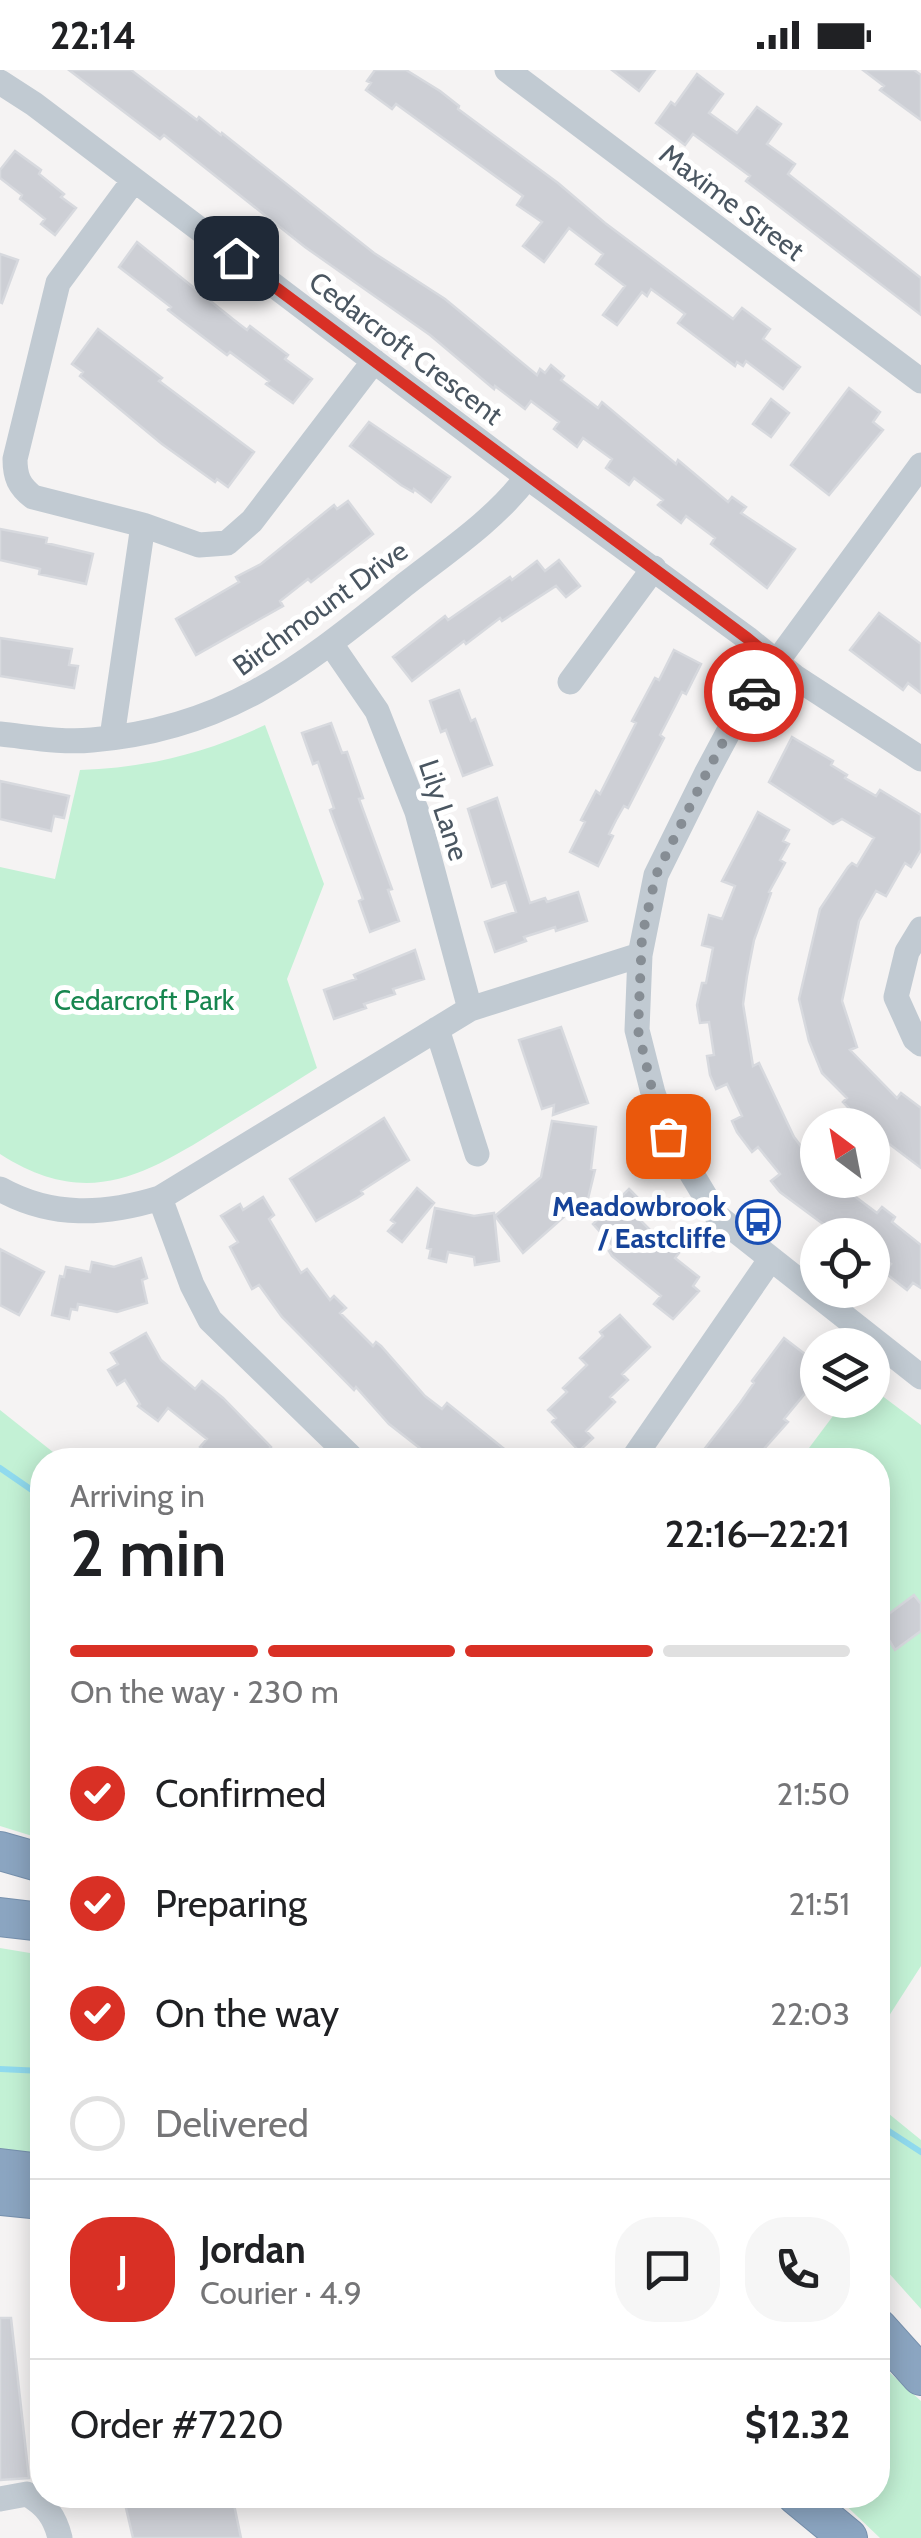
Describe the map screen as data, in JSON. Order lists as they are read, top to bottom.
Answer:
{
  "streets": {
    "street": [
      "Maxime Street",
      "Cedarcroft Crescent",
      "Birchmount Drive",
      "Lily Lane"
    ]
  },
  "crossings": [
    ["Cedarcroft Crescent", "Birchmount Drive"],
    ["Birchmount Drive", "Lily Lane"]
  ],
  "parks": ["Cedarcroft Park"],
  "places": {
    "bus stop": ["Meadowbrook / Eastcliffe"]
  },
  "north": "top left",
  "page": {
    "status": "22:14",
    "heading": ["2 min", "Arriving in", "22:16–22:21"],
    "panel": [
      "Jordan",
      "Courier · 4.9",
      "Order #7220",
      "$12.32"
    ],
    "bar": "On the way · 230 m",
    "list": [
      ["Confirmed", "21:50"],
      ["Preparing", "21:51"],
      ["On the way", "22:03"],
      "Delivered"
    ],
    "round": "J"
  }
}
